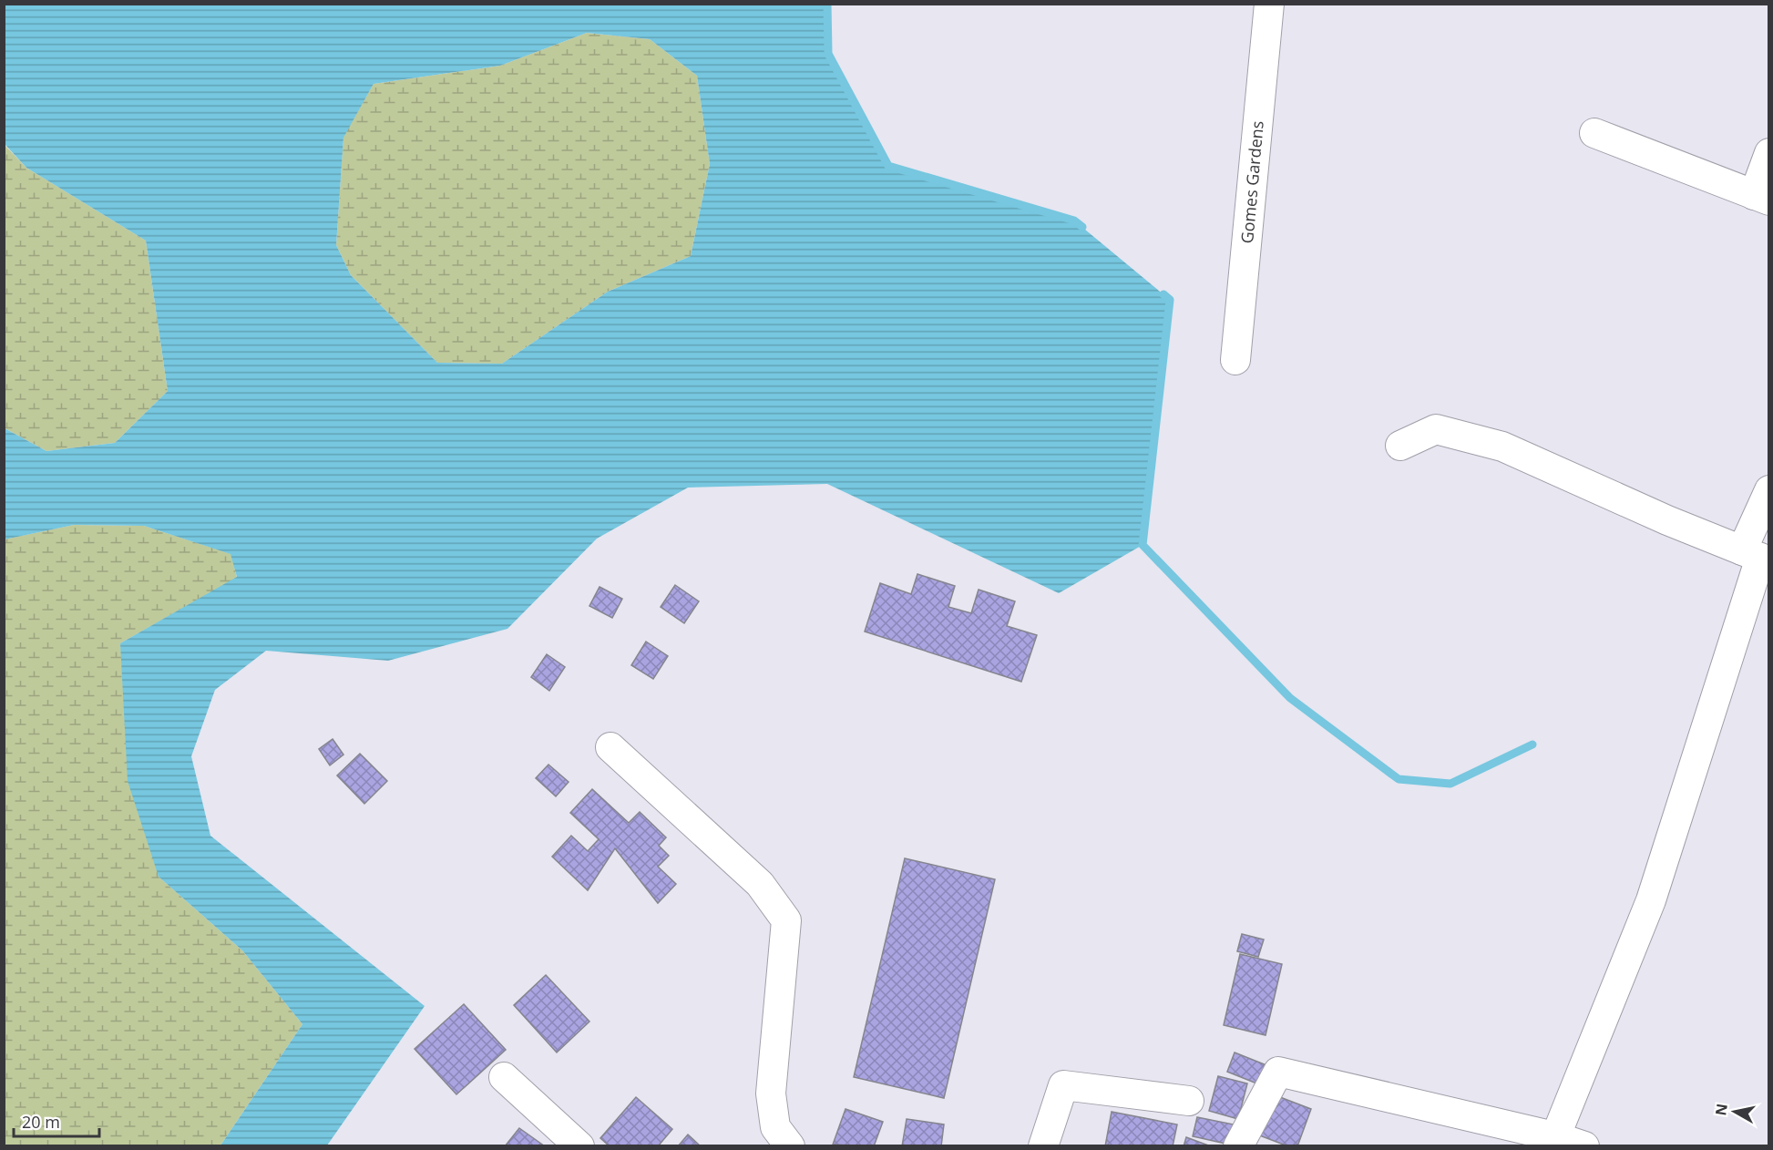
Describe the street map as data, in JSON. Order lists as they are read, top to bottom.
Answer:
{
  "streets": {
    "street": ["Gomes Gardens"]
  },
  "scale_bar": "20 m",
  "north": "left"
}
